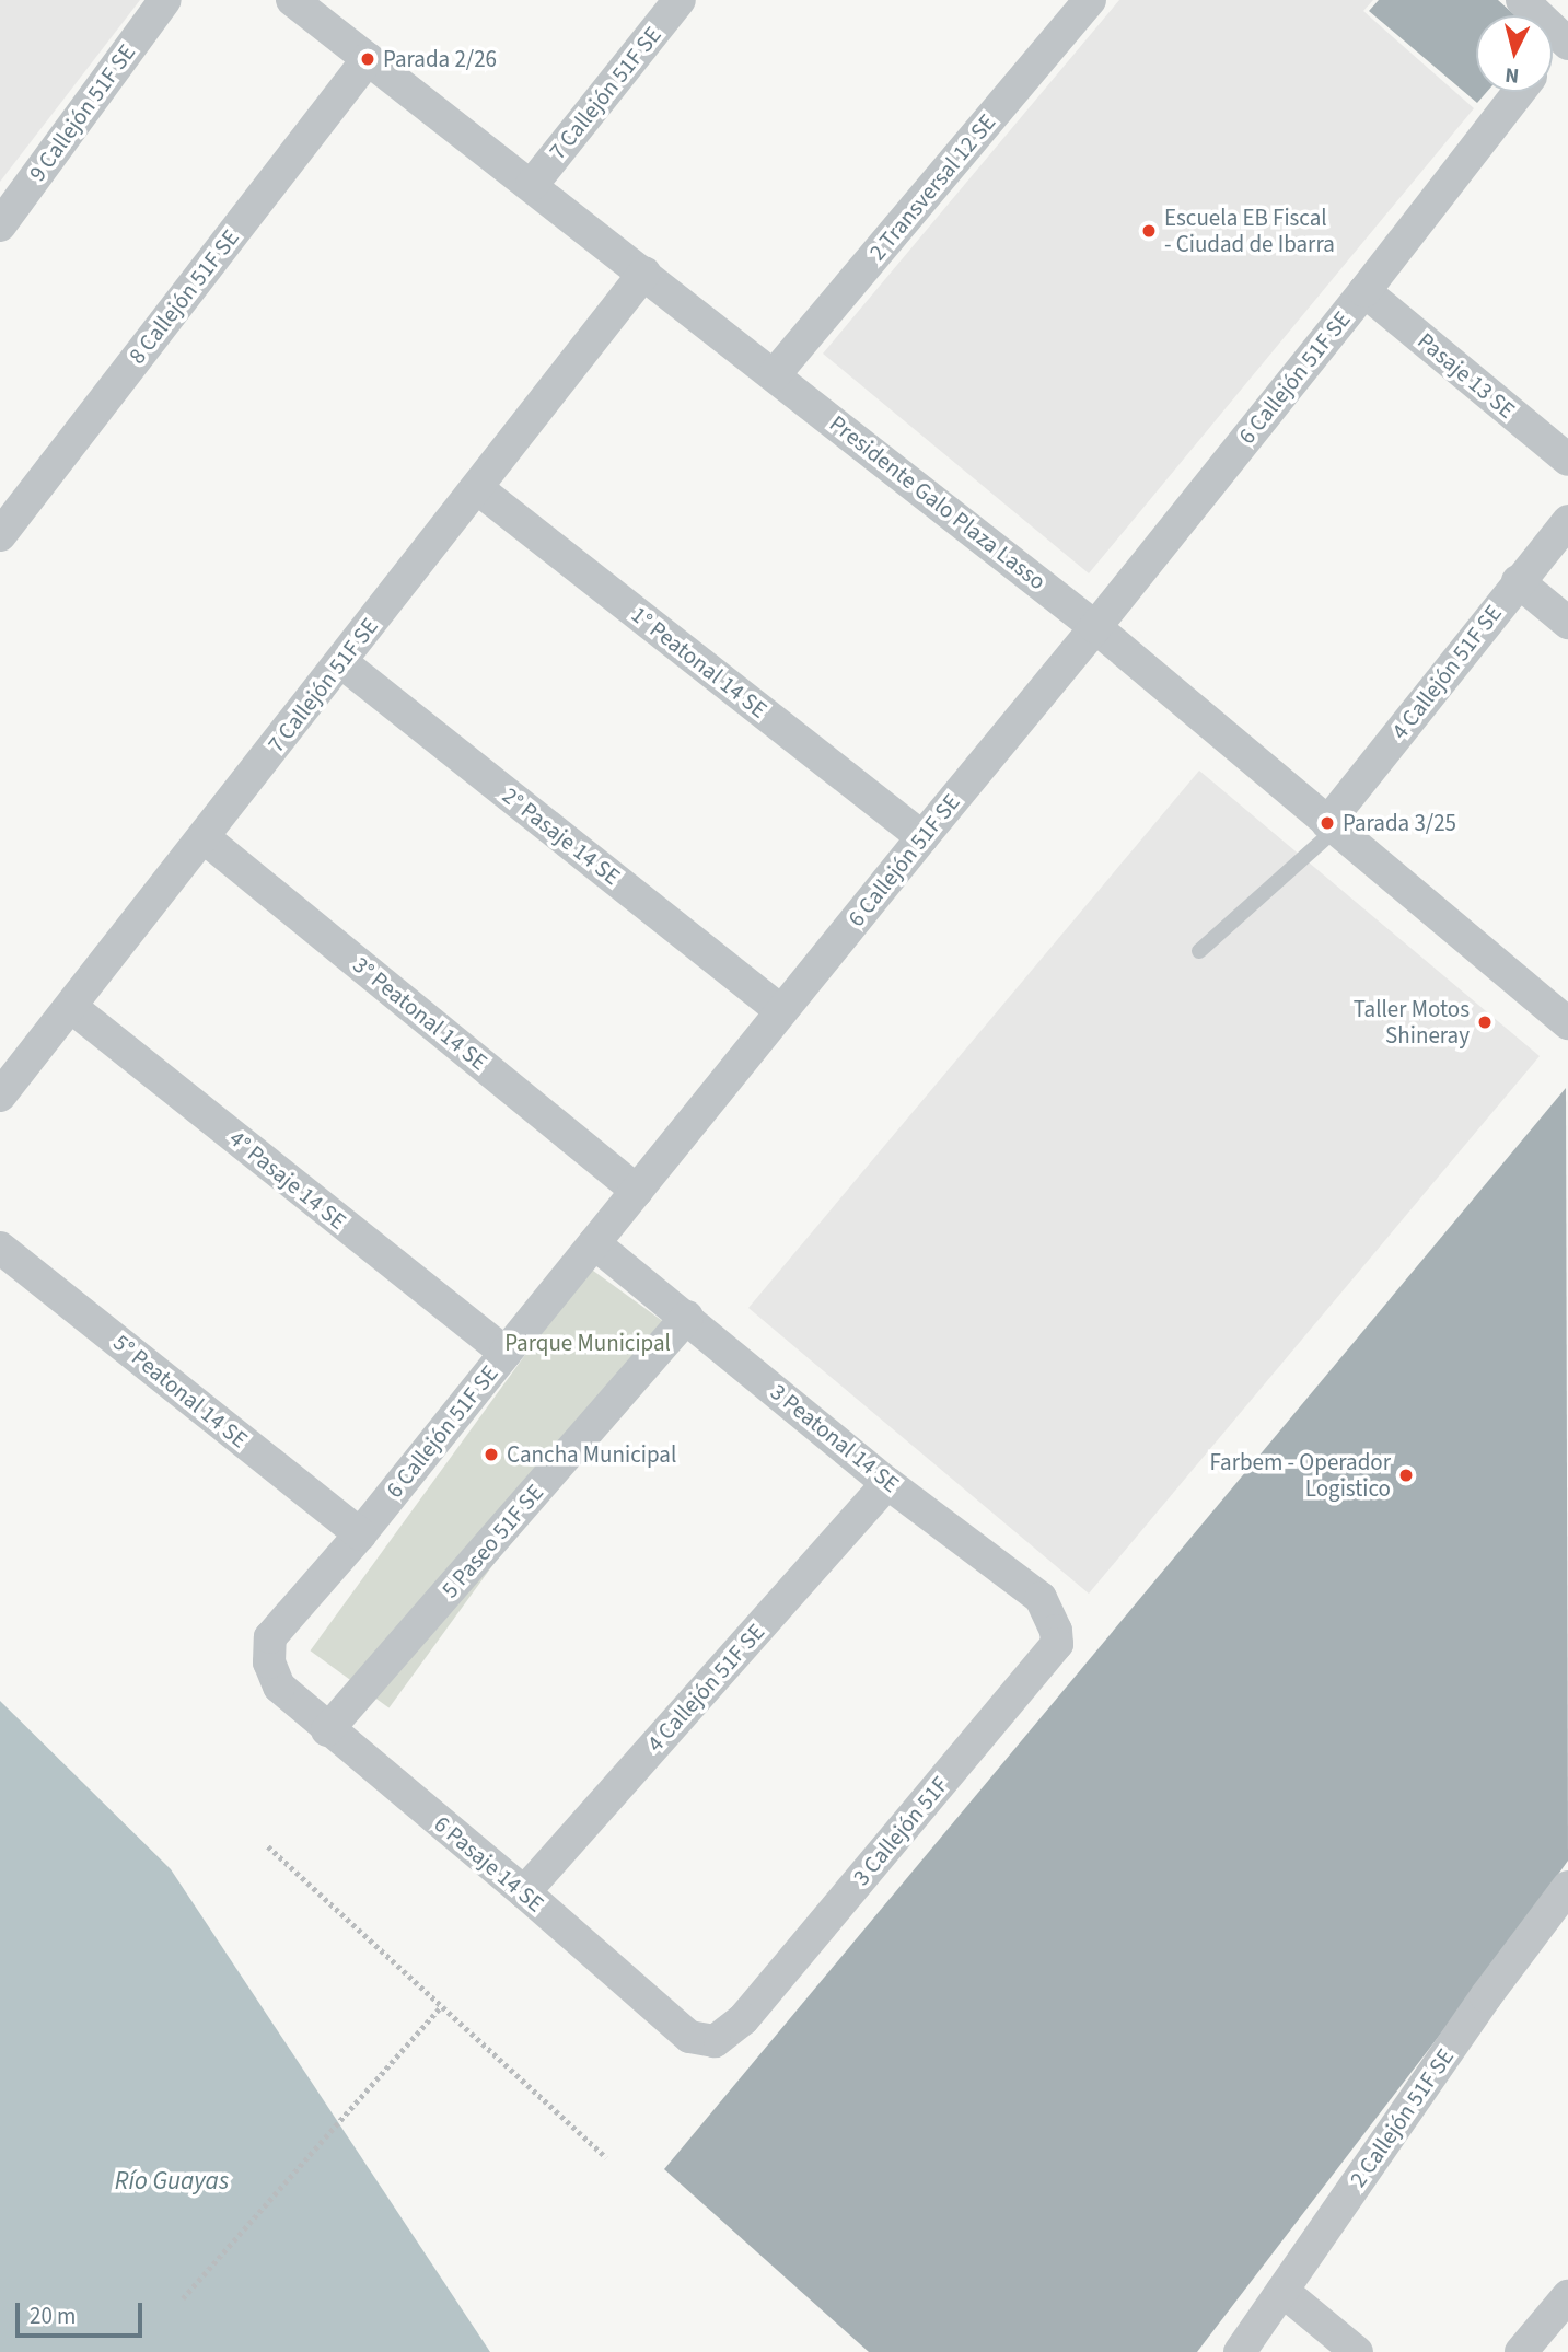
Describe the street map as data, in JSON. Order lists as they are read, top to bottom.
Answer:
{
  "streets": {
    "street": [
      "7 Callejón 51F SE",
      "9 Callejón 51F SE",
      "2 Transversal 12 SE",
      "8 Callejón 51F SE",
      "Pasaje 13 SE",
      "6 Callejón 51F SE",
      "Presidente Galo Plaza Lasso",
      "1° Peatonal 14 SE",
      "4 Callejón 51F SE",
      "2° Pasaje 14 SE",
      "3° Peatonal 14 SE",
      "4° Pasaje 14 SE",
      "5° Peatonal 14 SE",
      "3 Peatonal 14 SE",
      "5 Paseo 51F SE",
      "3 Callejón 51F",
      "6 Pasaje 14 SE",
      "2 Callejón 51F SE"
    ]
  },
  "crossings": [
    ["7 Callejón 51F SE", "Presidente Galo Plaza Lasso"],
    ["7 Callejón 51F SE", "1° Peatonal 14 SE"],
    ["7 Callejón 51F SE", "2° Pasaje 14 SE"],
    ["7 Callejón 51F SE", "3° Peatonal 14 SE"],
    ["7 Callejón 51F SE", "4° Pasaje 14 SE"],
    ["2 Transversal 12 SE", "Presidente Galo Plaza Lasso"],
    ["8 Callejón 51F SE", "Presidente Galo Plaza Lasso"],
    ["Pasaje 13 SE", "6 Callejón 51F SE"],
    ["6 Callejón 51F SE", "Presidente Galo Plaza Lasso"],
    ["6 Callejón 51F SE", "1° Peatonal 14 SE"],
    ["6 Callejón 51F SE", "2° Pasaje 14 SE"],
    ["6 Callejón 51F SE", "3° Peatonal 14 SE"],
    ["6 Callejón 51F SE", "4° Pasaje 14 SE"],
    ["6 Callejón 51F SE", "5° Peatonal 14 SE"],
    ["6 Callejón 51F SE", "3 Peatonal 14 SE"],
    ["6 Callejón 51F SE", "6 Pasaje 14 SE"],
    ["Presidente Galo Plaza Lasso", "4 Callejón 51F SE"],
    ["4 Callejón 51F SE", "3 Peatonal 14 SE"],
    ["4 Callejón 51F SE", "6 Pasaje 14 SE"],
    ["3 Peatonal 14 SE", "5 Paseo 51F SE"],
    ["3 Peatonal 14 SE", "3 Callejón 51F"],
    ["5 Paseo 51F SE", "6 Pasaje 14 SE"],
    ["3 Callejón 51F", "6 Pasaje 14 SE"]
  ],
  "water": ["Río Guayas"],
  "parks": ["Parque Municipal"],
  "places": [
    "Parada 2/26",
    "Escuela EB Fiscal - Ciudad de Ibarra",
    "Parada 3/25",
    "Taller Motos Shineray",
    "Cancha Municipal",
    "Farbem - Operador Logistico"
  ],
  "scale_bar": "20 m",
  "north": "bottom"
}
